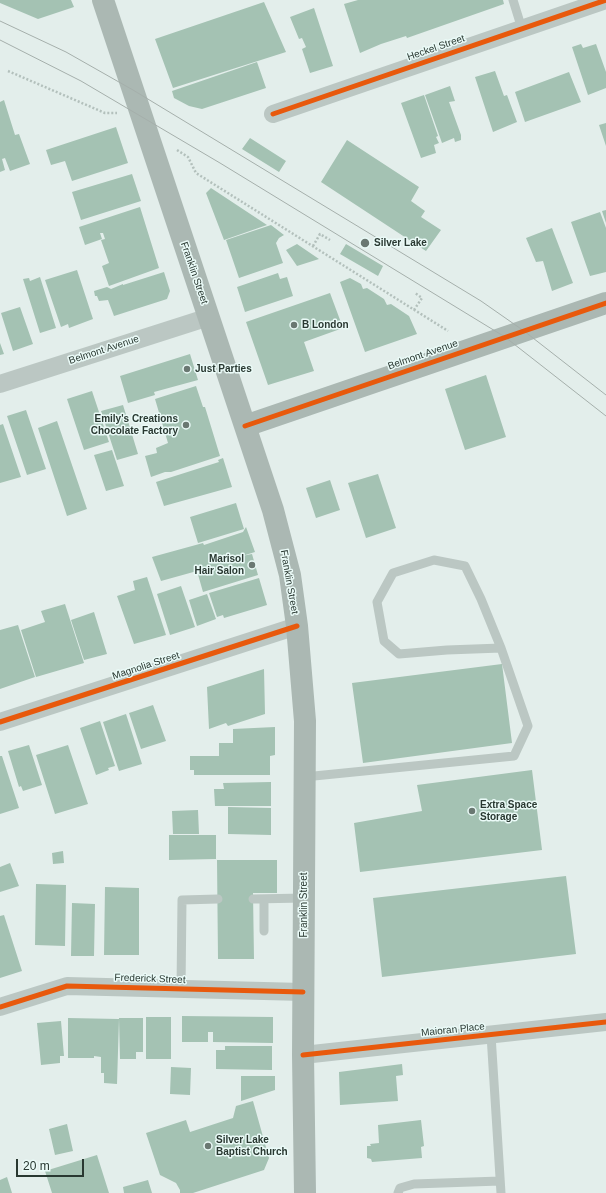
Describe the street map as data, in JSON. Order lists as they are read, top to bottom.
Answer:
{
  "streets": {
    "main road": ["Franklin Street", "Belmont Avenue"],
    "street": [
      "Heckel Street",
      "Magnolia Street",
      "Frederick Street",
      "Maioran Place"
    ]
  },
  "crossings": [
    ["Franklin Street", "Belmont Avenue"],
    ["Franklin Street", "Magnolia Street"],
    ["Franklin Street", "Frederick Street"],
    ["Franklin Street", "Maioran Place"]
  ],
  "places": [
    "Silver Lake",
    "B London",
    "Just Parties",
    "Emily's Creations Chocolate Factory",
    "Marisol Hair Salon",
    "Extra Space Storage",
    "Silver Lake Baptist Church"
  ],
  "scale_bar": "20 m"
}
